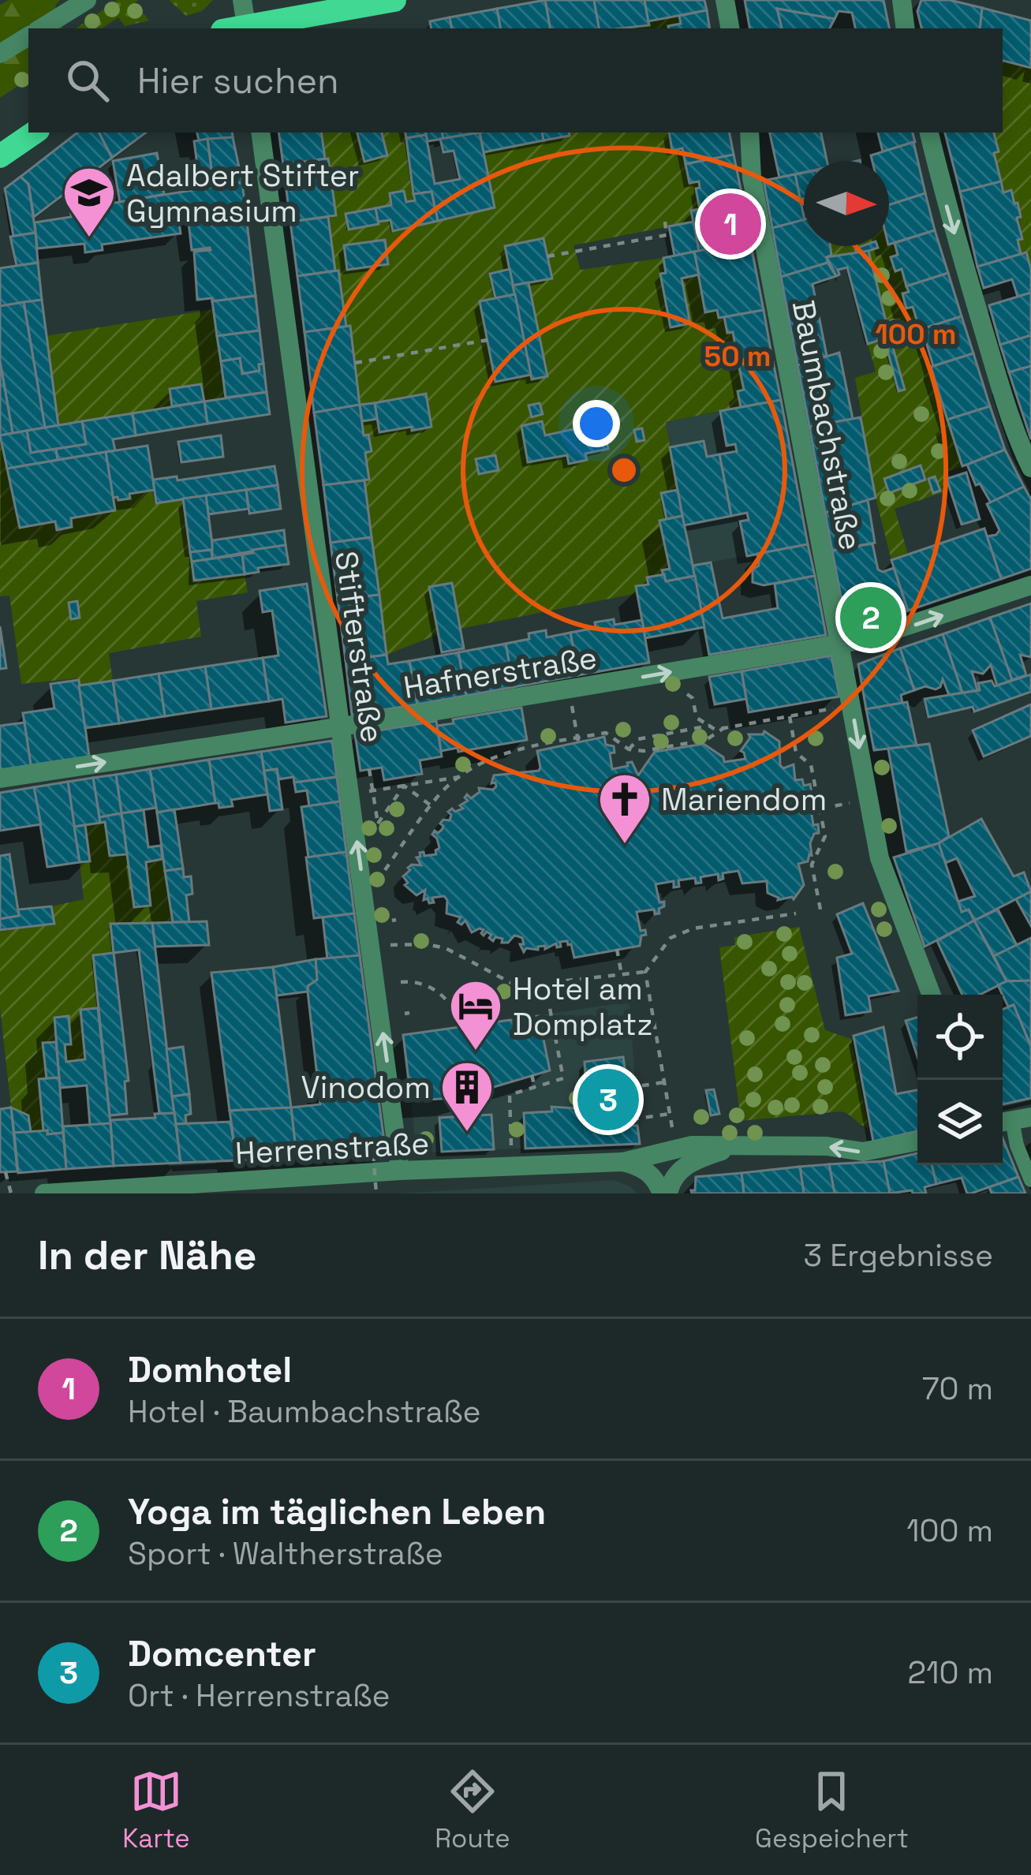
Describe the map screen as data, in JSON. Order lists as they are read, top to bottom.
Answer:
{
  "streets": {
    "street": [
      "Baumbachstraße",
      "Stifterstraße",
      "Hafnerstraße",
      "Herrenstraße"
    ]
  },
  "crossings": [
    ["Baumbachstraße", "Hafnerstraße"],
    ["Stifterstraße", "Hafnerstraße"],
    ["Stifterstraße", "Herrenstraße"]
  ],
  "one_way": ["Stifterstraße", "Hafnerstraße"],
  "places": {
    "school or university": ["Adalbert Stifter Gymnasium"],
    "church": ["Mariendom"],
    "hotel": ["Hotel am Domplatz"],
    "building": ["Vinodom"]
  },
  "north": "right",
  "page": {
    "search": "Hier suchen",
    "pins": ["1", "2", "3"],
    "heading": ["In der Nähe", "3 Ergebnisse"],
    "list": [
      {
        "mark": "1",
        "name": "Domhotel",
        "note": "Hotel · Baumbachstraße",
        "value": "70 m"
      },
      {
        "mark": "2",
        "name": "Yoga im täglichen Leben",
        "note": "Sport · Waltherstraße",
        "value": "100 m"
      },
      {
        "mark": "3",
        "name": "Domcenter",
        "note": "Ort · Herrenstraße",
        "value": "210 m"
      }
    ],
    "nav": ["Karte", "Route", "Gespeichert"]
  },
  "rings": ["100 m", "50 m"]
}
